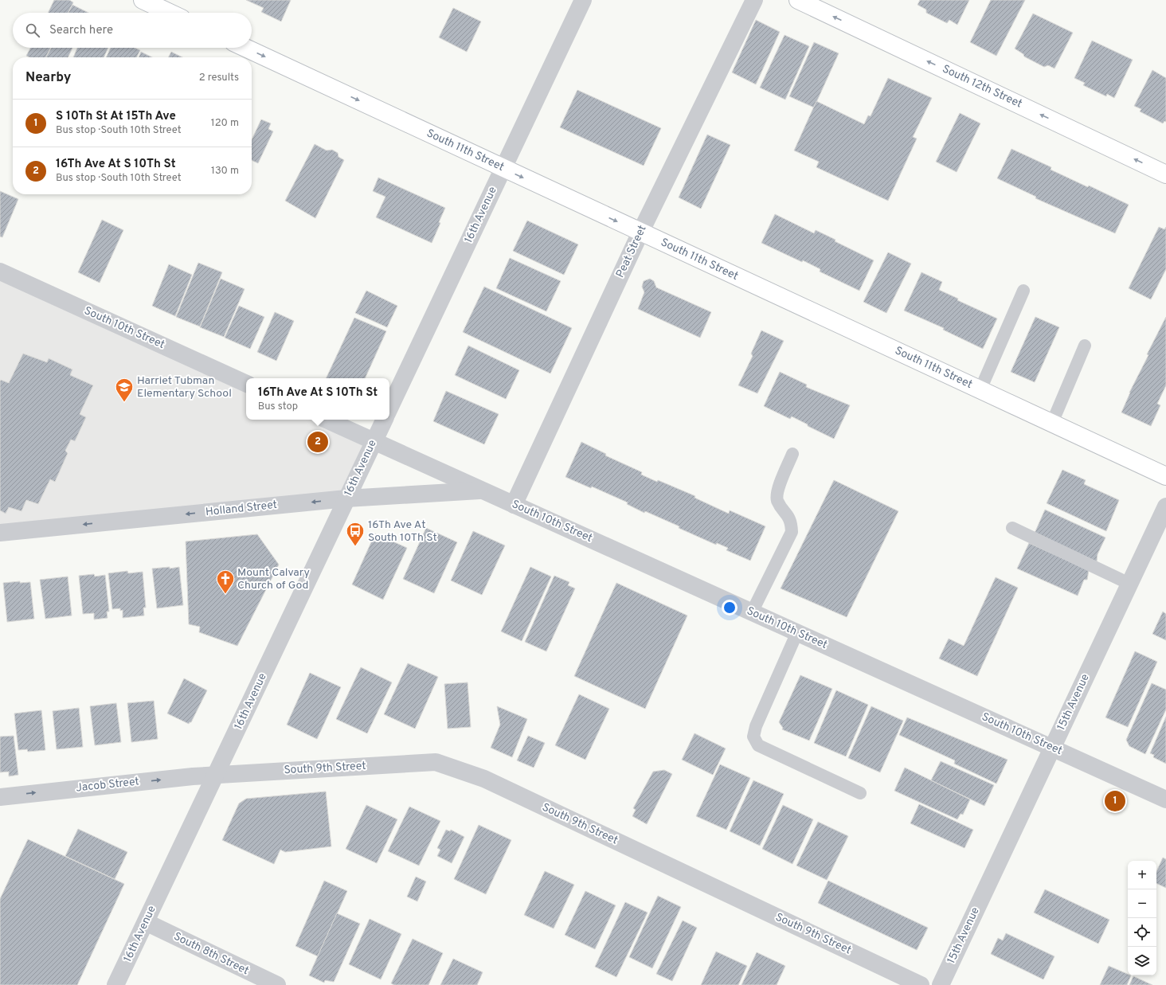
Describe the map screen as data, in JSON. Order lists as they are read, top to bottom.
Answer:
{
  "streets": {
    "street": [
      "South 12th Street",
      "South 11th Street",
      "16th Avenue",
      "Peat Street",
      "South 10th Street",
      "Holland Street",
      "15th Avenue",
      "South 9th Street",
      "Jacob Street",
      "South 8th Street"
    ]
  },
  "crossings": [
    ["South 11th Street", "16th Avenue"],
    ["South 11th Street", "Peat Street"],
    ["16th Avenue", "South 10th Street"],
    ["16th Avenue", "Holland Street"],
    ["16th Avenue", "South 9th Street"],
    ["16th Avenue", "Jacob Street"],
    ["16th Avenue", "South 8th Street"],
    ["Peat Street", "South 10th Street"],
    ["South 10th Street", "Holland Street"],
    ["South 10th Street", "15th Avenue"],
    ["South 9th Street", "Jacob Street"]
  ],
  "one_way": [
    "South 12th Street",
    "South 11th Street",
    "Holland Street",
    "Jacob Street"
  ],
  "places": {
    "school or university": ["Harriet Tubman Elementary School"],
    "bus stop": ["16Th Ave At South 10Th St"],
    "church": ["Mount Calvary Church of God"]
  },
  "page": {
    "search": "Search here",
    "heading": ["Nearby", "2 results"],
    "list": [
      {
        "mark": "1",
        "name": "S 10Th St At 15Th Ave",
        "note": "Bus stop · South 10th Street",
        "value": "120 m"
      },
      {
        "mark": "2",
        "name": "16Th Ave At S 10Th St",
        "note": "Bus stop · South 10th Street",
        "value": "130 m"
      }
    ],
    "popup": ["16Th Ave At S 10Th St", "Bus stop"],
    "pins": ["2", "1"],
    "map_buttons": ["+", "−"]
  }
}
